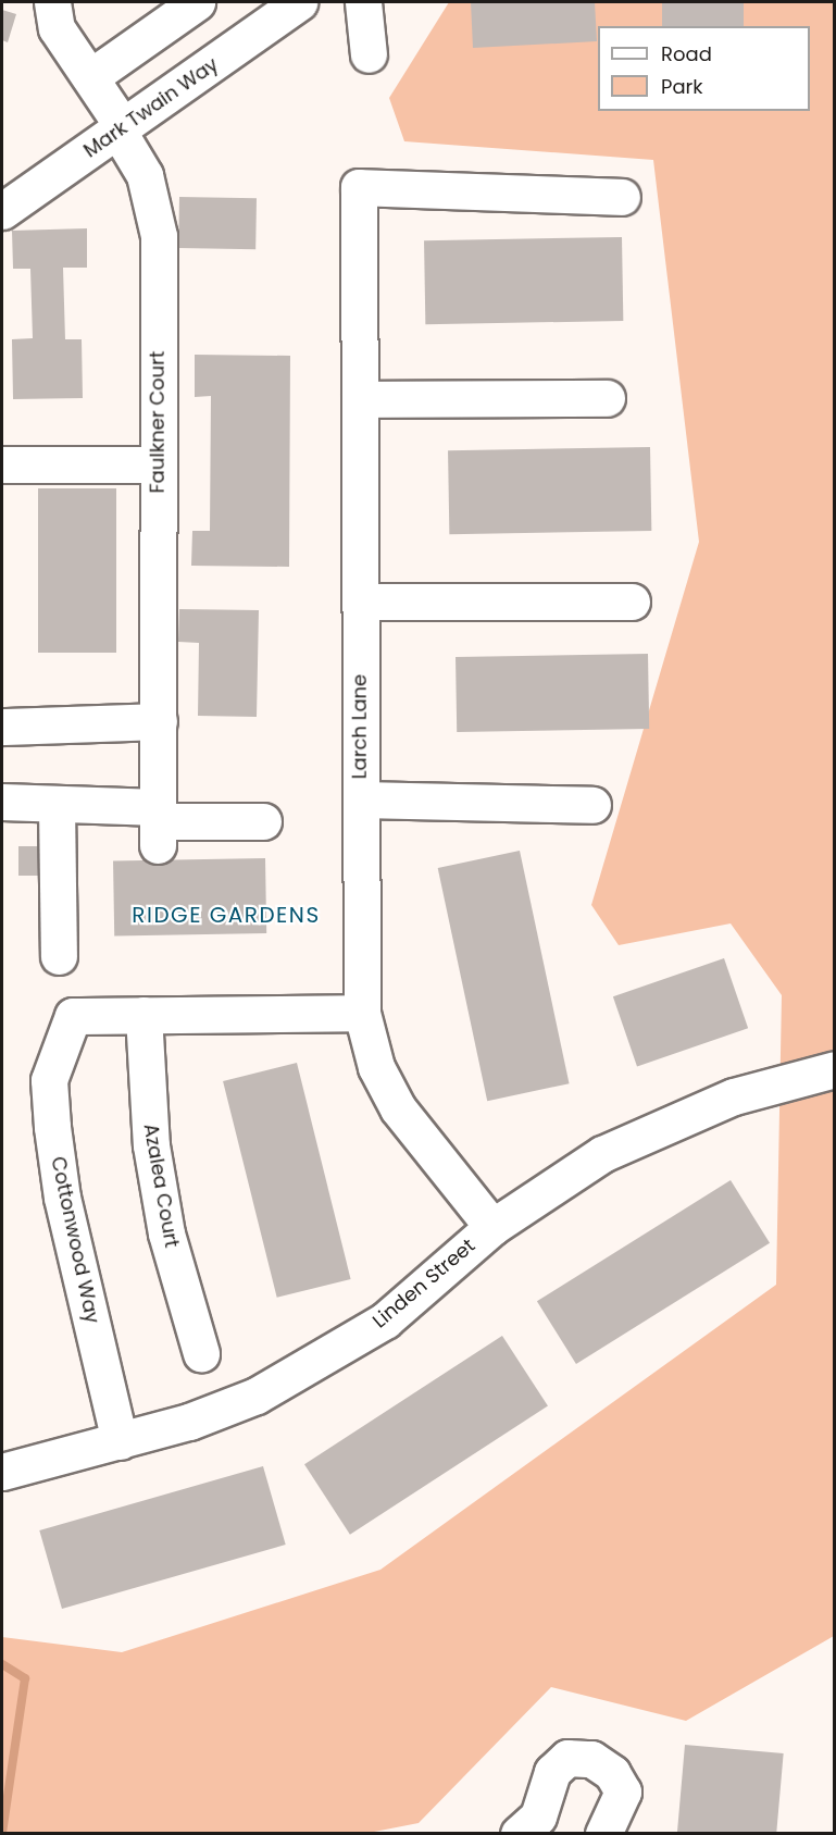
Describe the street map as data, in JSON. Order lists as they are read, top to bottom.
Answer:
{
  "streets": {
    "street": [
      "Mark Twain Way",
      "Faulkner Court",
      "Larch Lane",
      "Azalea Court",
      "Cottonwood Way",
      "Linden Street"
    ]
  },
  "crossings": [
    ["Mark Twain Way", "Faulkner Court"],
    ["Larch Lane", "Cottonwood Way"],
    ["Larch Lane", "Linden Street"],
    ["Azalea Court", "Cottonwood Way"],
    ["Cottonwood Way", "Linden Street"]
  ],
  "districts": ["RIDGE GARDENS"],
  "legend": ["Road", "Park"]
}
